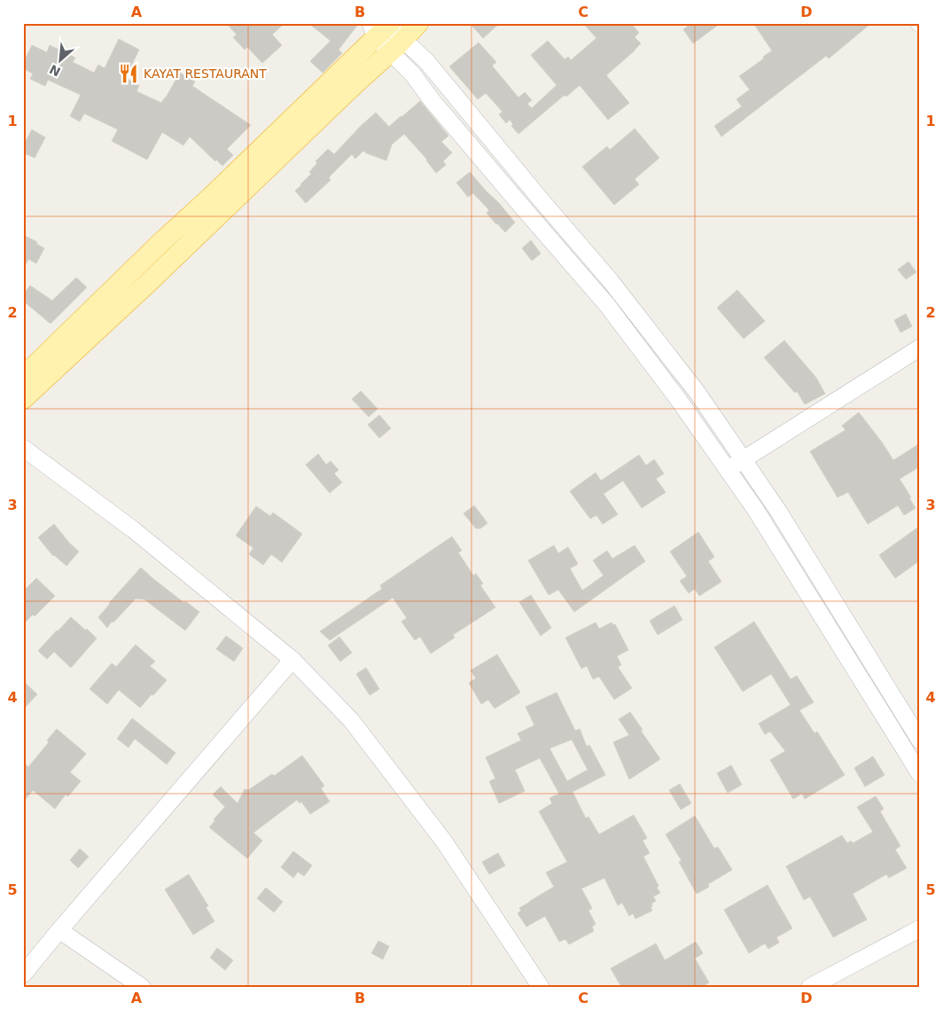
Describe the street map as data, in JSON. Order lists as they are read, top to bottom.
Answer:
{
  "places": {
    "restaurant": ["KAYAT RESTAURANT"]
  },
  "north": "bottom left",
  "grid": {
    "columns": [
      "A",
      "B",
      "C",
      "D"
    ],
    "rows": [
      "1",
      "2",
      "3",
      "4",
      "5"
    ]
  }
}
